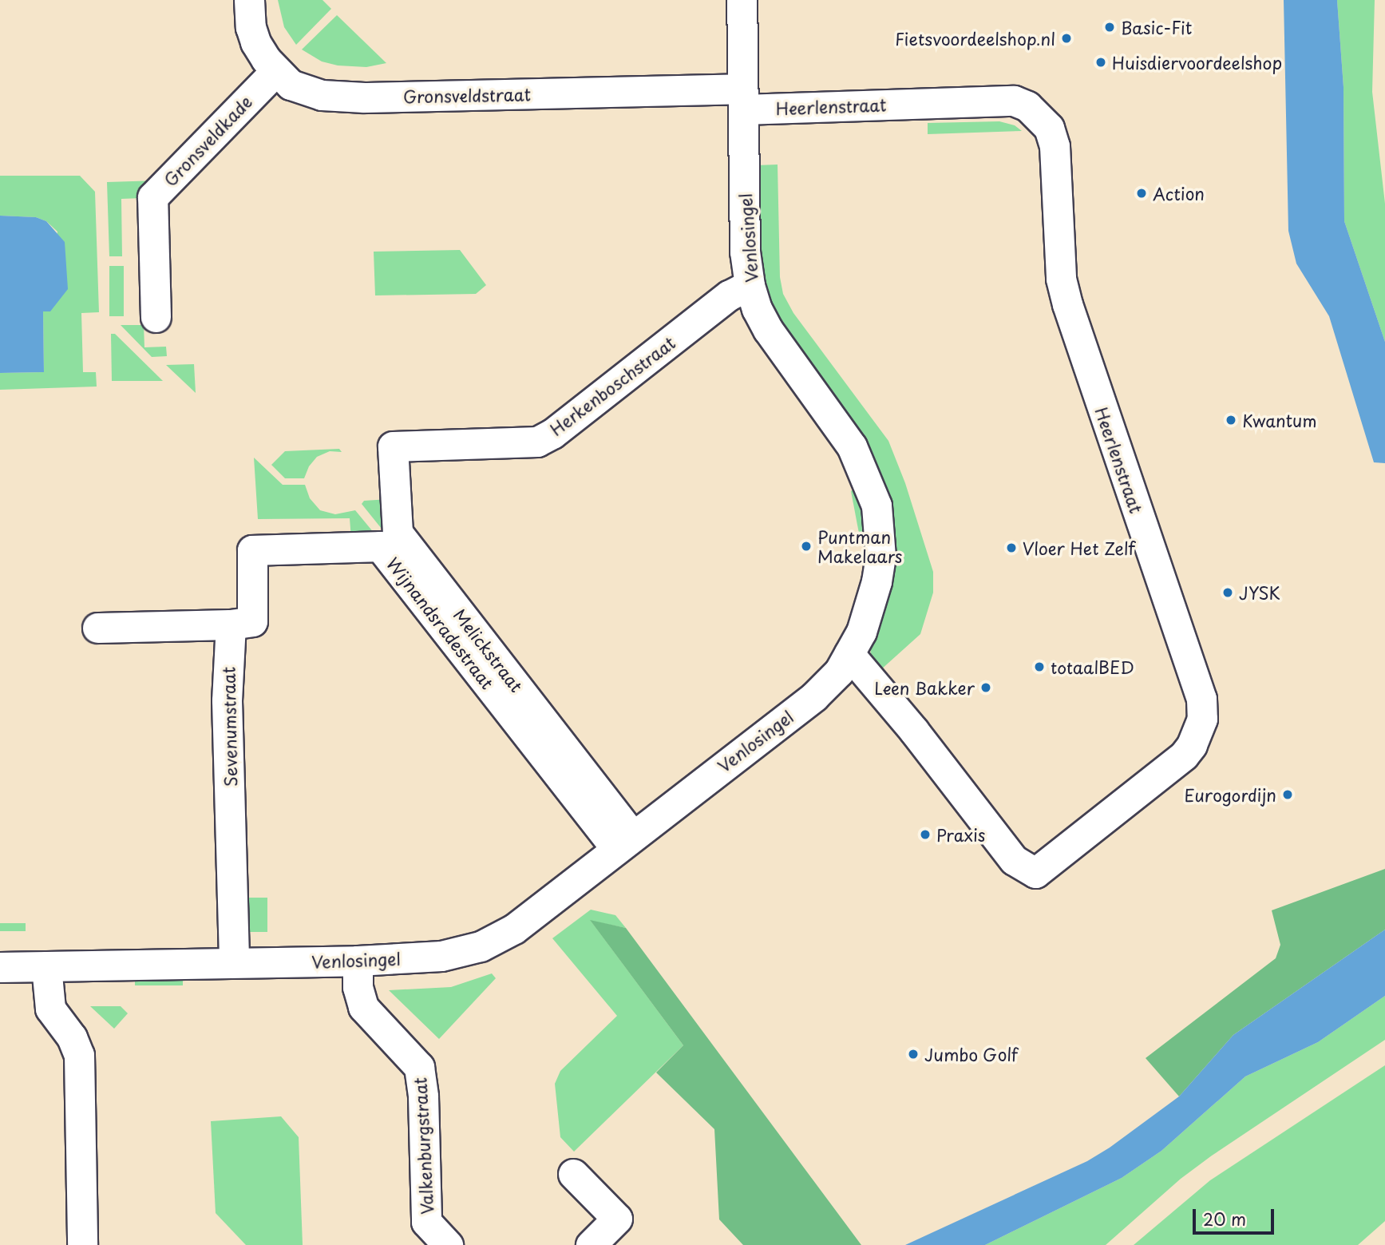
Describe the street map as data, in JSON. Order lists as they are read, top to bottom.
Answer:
{
  "streets": {
    "street": [
      "Gronsveldstraat",
      "Heerlenstraat",
      "Gronsveldkade",
      "Venlosingel",
      "Herkenboschstraat",
      "Wijnandsradestraat",
      "Melickstraat",
      "Sevenumstraat",
      "Valkenburgstraat"
    ]
  },
  "crossings": [
    ["Gronsveldstraat", "Heerlenstraat"],
    ["Gronsveldstraat", "Gronsveldkade"],
    ["Gronsveldstraat", "Venlosingel"],
    ["Heerlenstraat", "Venlosingel"],
    ["Venlosingel", "Herkenboschstraat"],
    ["Venlosingel", "Wijnandsradestraat"],
    ["Venlosingel", "Melickstraat"],
    ["Venlosingel", "Sevenumstraat"],
    ["Venlosingel", "Valkenburgstraat"],
    ["Herkenboschstraat", "Melickstraat"],
    ["Wijnandsradestraat", "Melickstraat"],
    ["Wijnandsradestraat", "Sevenumstraat"]
  ],
  "places": [
    "Basic-Fit",
    "Fietsvoordeelshop.nl",
    "Huisdiervoordeelshop",
    "Action",
    "Kwantum",
    "Puntman Makelaars",
    "Vloer Het Zelf",
    "JYSK",
    "totaalBED",
    "Leen Bakker",
    "Eurogordijn",
    "Praxis",
    "Jumbo Golf"
  ],
  "scale_bar": "20 m"
}
